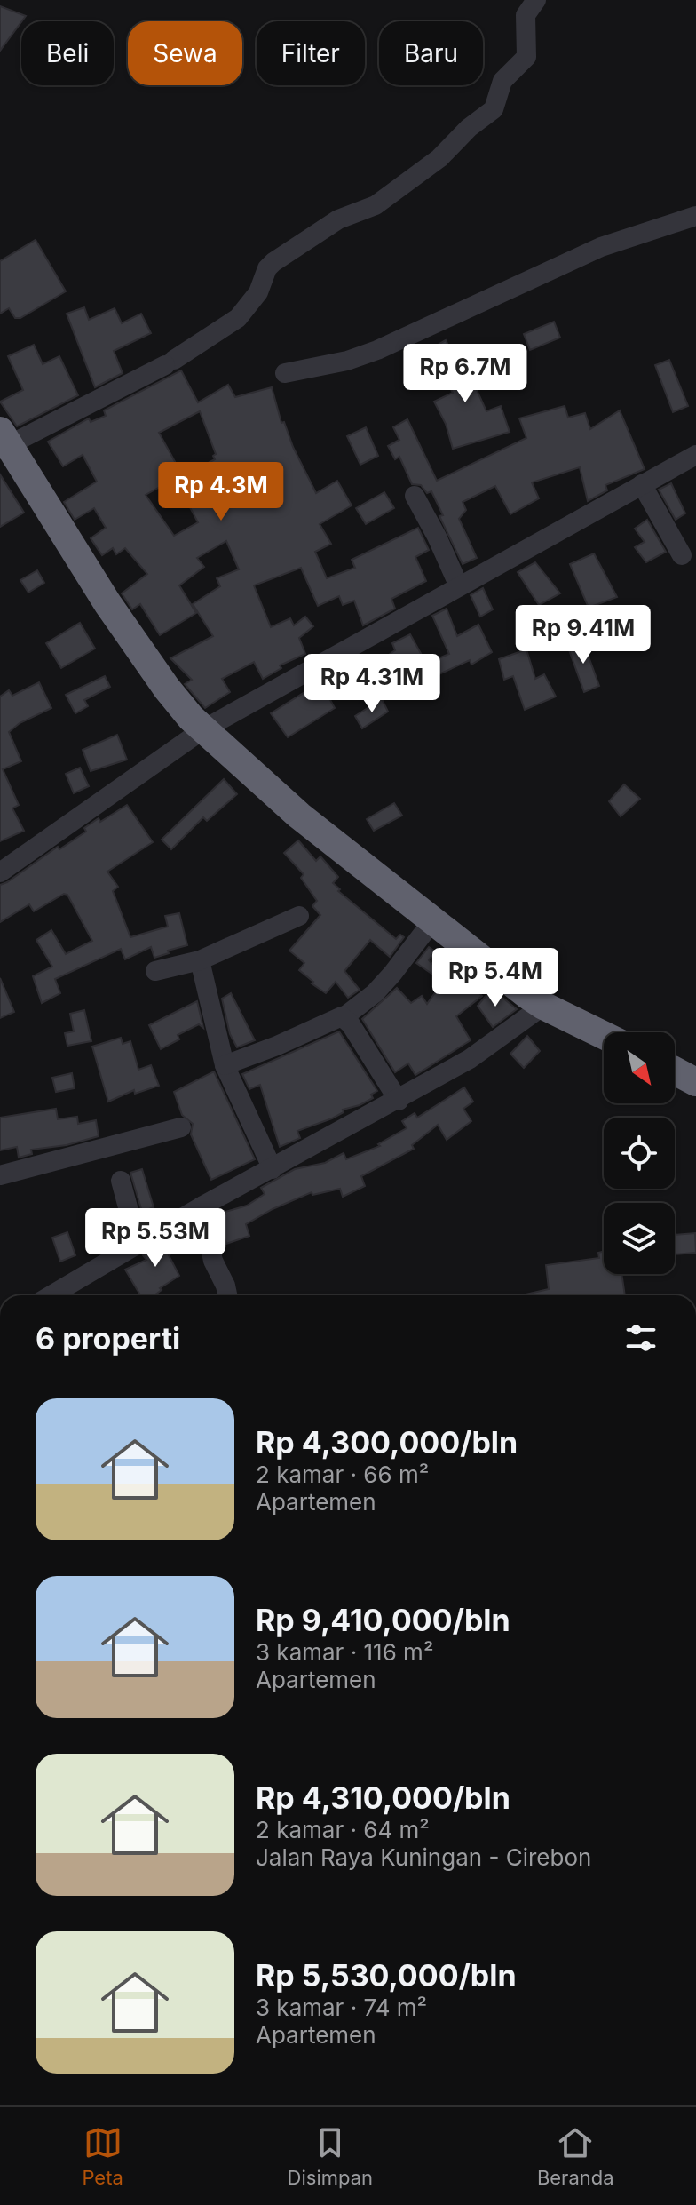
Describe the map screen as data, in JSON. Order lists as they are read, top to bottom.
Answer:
{
  "north": "bottom right",
  "page": {
    "chip": [
      "Beli",
      "Sewa",
      "Filter",
      "Baru"
    ],
    "price": [
      "Rp 6.7M",
      "Rp 4.3M",
      "Rp 9.41M",
      "Rp 4.31M",
      "Rp 5.4M",
      "Rp 5.53M"
    ],
    "heading": "6 properti",
    "list": [
      {
        "name": "Rp 4,300,000/bln",
        "note": "2 kamar · 66 m² · Apartemen"
      },
      {
        "name": "Rp 9,410,000/bln",
        "note": "3 kamar · 116 m² · Apartemen"
      },
      {
        "name": "Rp 4,310,000/bln",
        "note": "2 kamar · 64 m² · Jalan Raya Kuningan - Cirebon"
      },
      {
        "name": "Rp 5,530,000/bln",
        "note": "3 kamar · 74 m² · Apartemen"
      }
    ],
    "tabs": ["Peta", "Disimpan", "Beranda"]
  }
}
